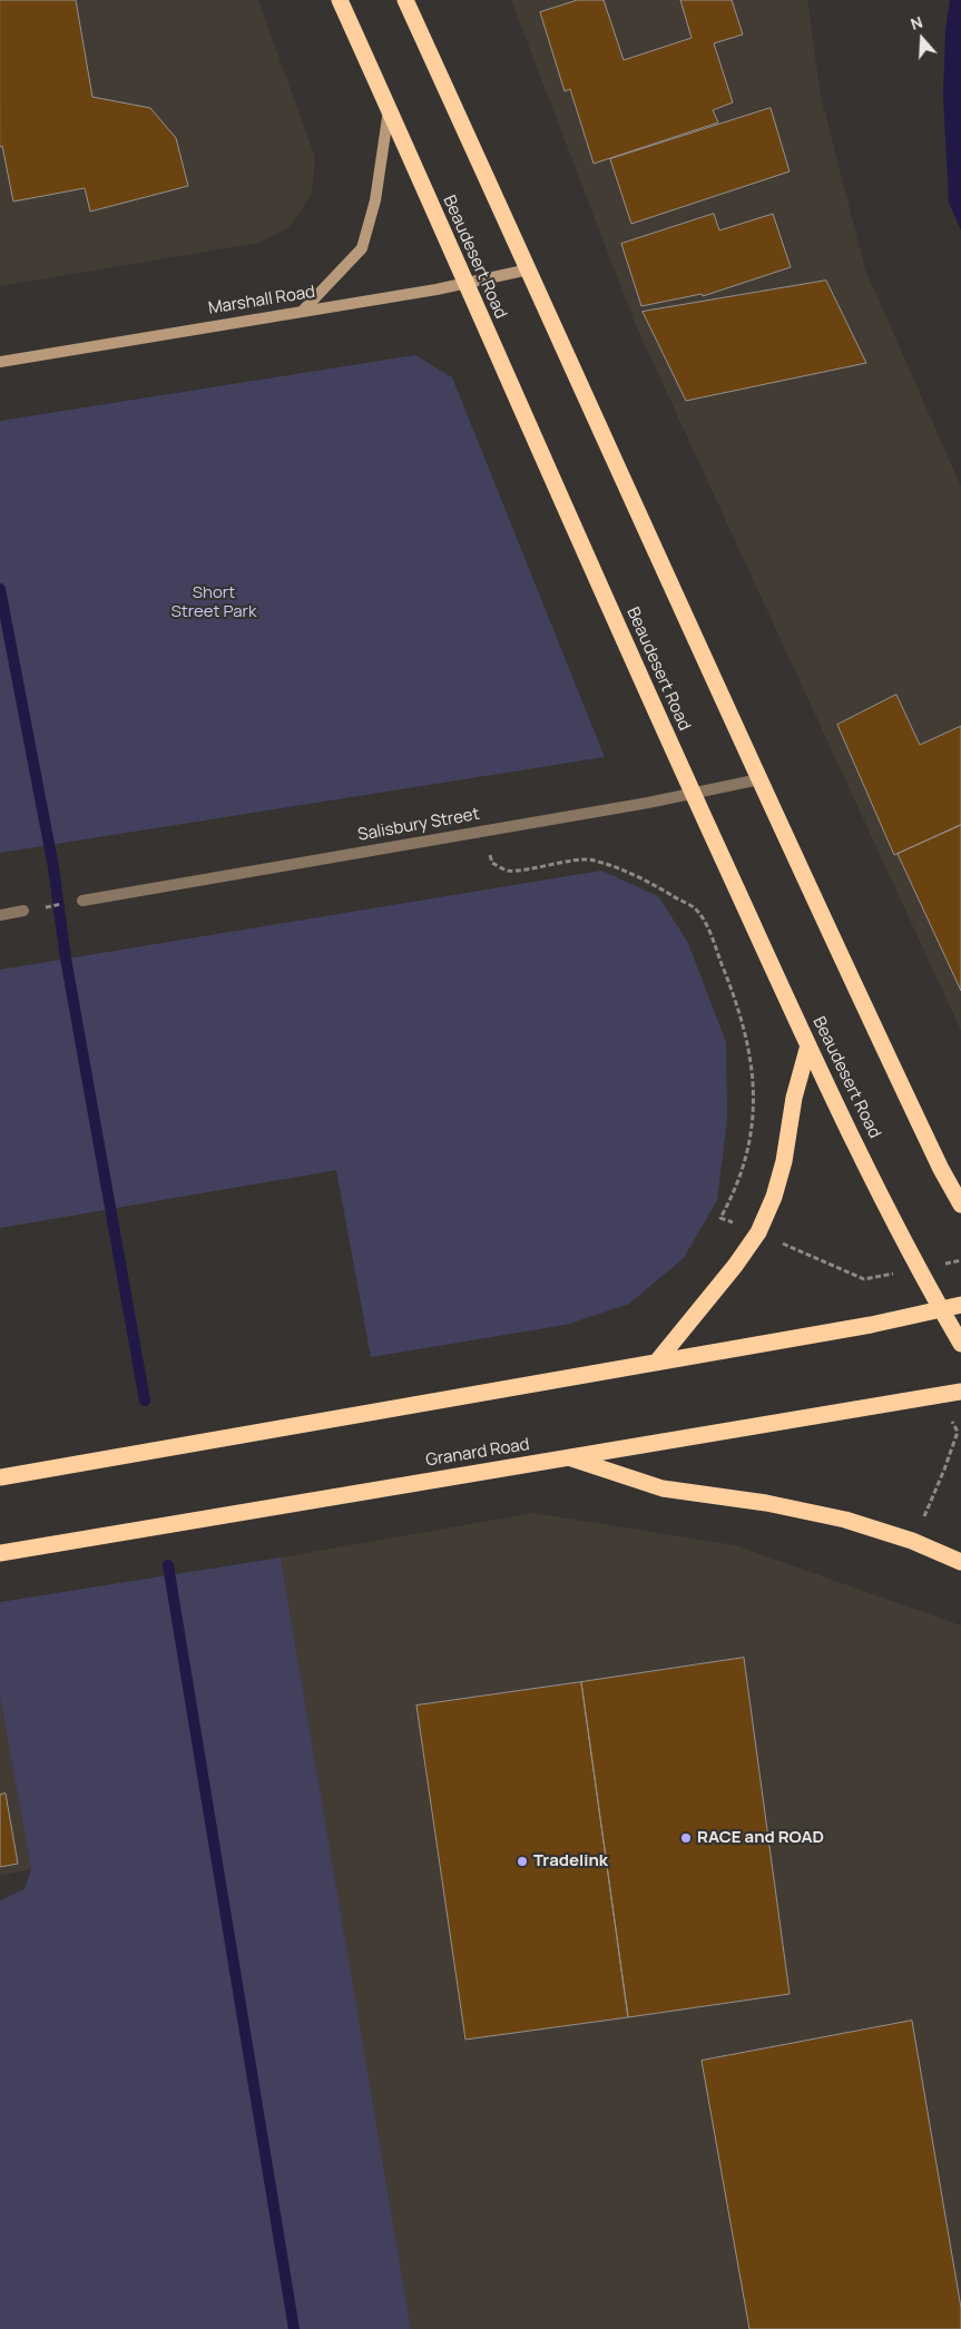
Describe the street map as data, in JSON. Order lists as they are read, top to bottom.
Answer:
{
  "streets": {
    "highway": ["Beaudesert Road", "Granard Road"],
    "street": ["Marshall Road", "Salisbury Street"]
  },
  "crossings": [
    ["Beaudesert Road", "Marshall Road"],
    ["Beaudesert Road", "Salisbury Street"]
  ],
  "parks": ["Short Street Park"],
  "places": ["RACE and ROAD", "Tradelink"],
  "north": "top"
}
